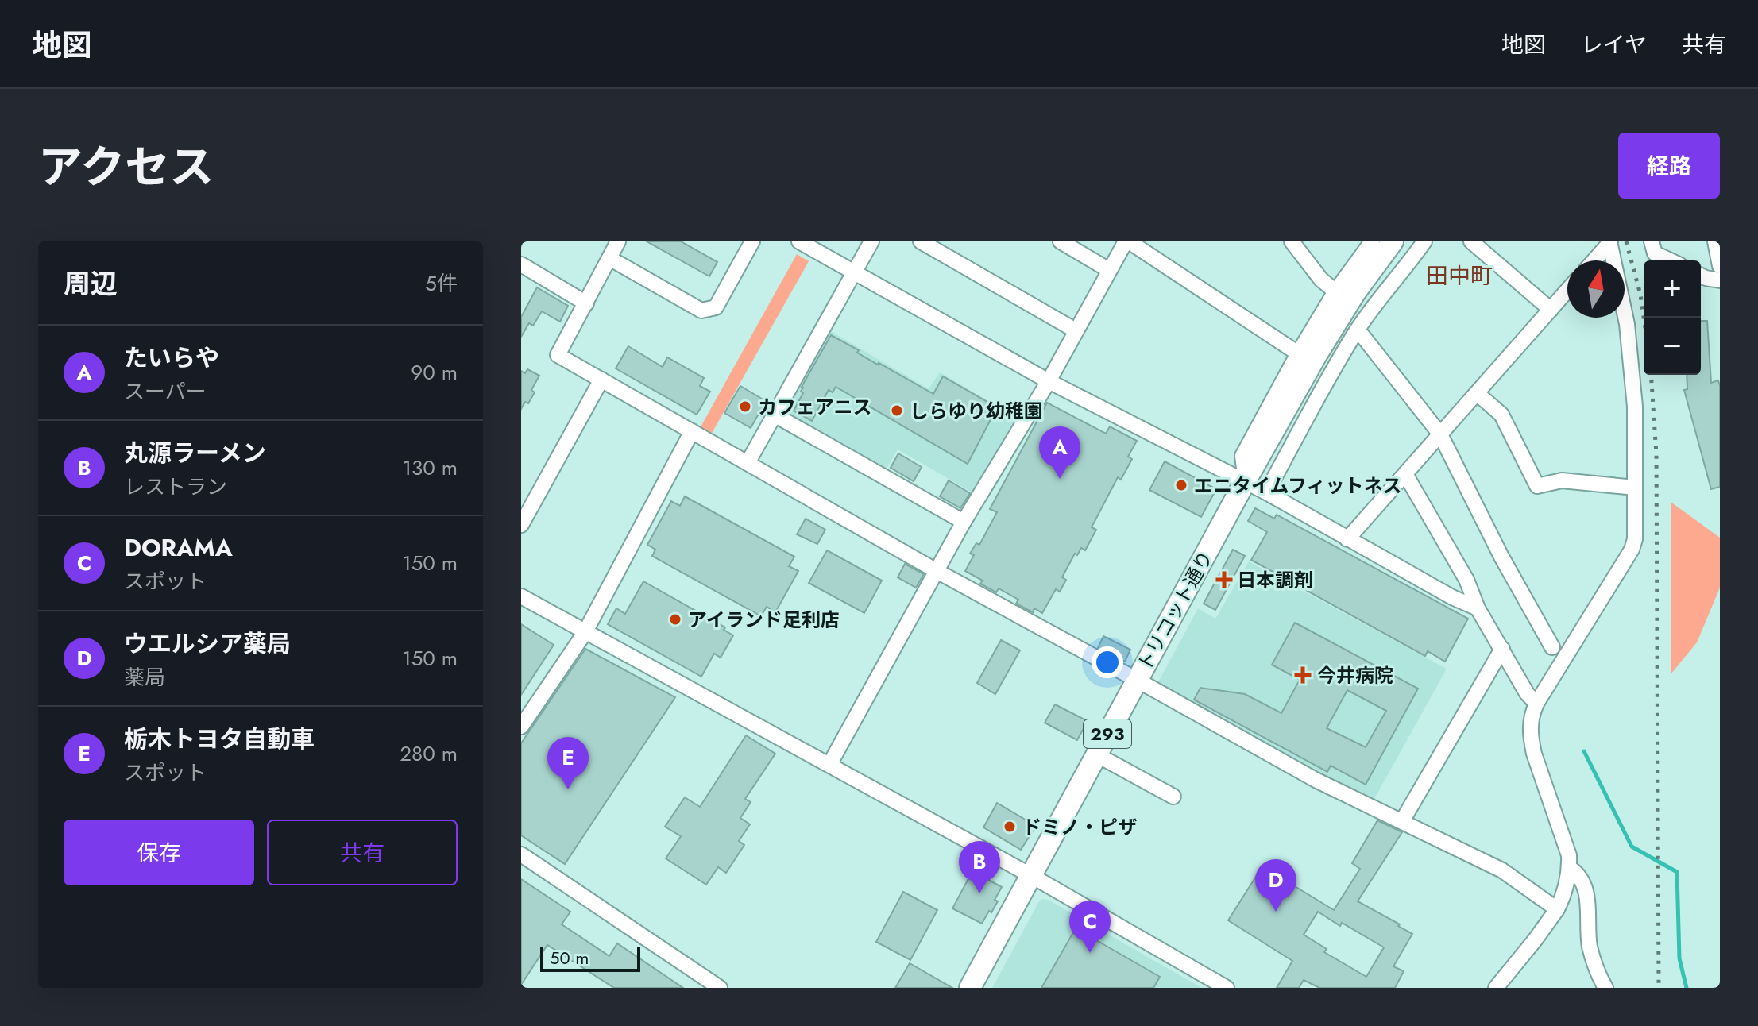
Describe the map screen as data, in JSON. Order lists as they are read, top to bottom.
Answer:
{
  "streets": {
    "highway": ["トリコット通り", "293"]
  },
  "districts": ["田中町"],
  "places": {
    "other": [
      "カフェアニス",
      "しらゆり幼稚園",
      "エニタイムフィットネス",
      "アイランド足利店",
      "ドミノ・ピザ"
    ],
    "health": ["日本調剤", "今井病院"]
  },
  "scale_bar": "50 m",
  "north": "top",
  "page": {
    "header": "地図",
    "nav": ["地図", "レイヤ", "共有"],
    "title": "アクセス",
    "buttons": [
      "経路",
      ["保存", "共有"]
    ],
    "heading": ["周辺", "5件"],
    "map_buttons": ["+", "−"],
    "list": [
      {
        "mark": "A",
        "name": "たいらや",
        "note": "スーパー",
        "value": "90 m"
      },
      {
        "mark": "B",
        "name": "丸源ラーメン",
        "note": "レストラン",
        "value": "130 m"
      },
      {
        "mark": "C",
        "name": "DORAMA",
        "note": "スポット",
        "value": "150 m"
      },
      {
        "mark": "D",
        "name": "ウエルシア薬局",
        "note": "薬局",
        "value": "150 m"
      },
      {
        "mark": "E",
        "name": "栃木トヨタ自動車",
        "note": "スポット",
        "value": "280 m"
      }
    ],
    "pins": [
      "A",
      "E",
      "B",
      "D",
      "C"
    ],
    "scale": "50 m"
  }
}
